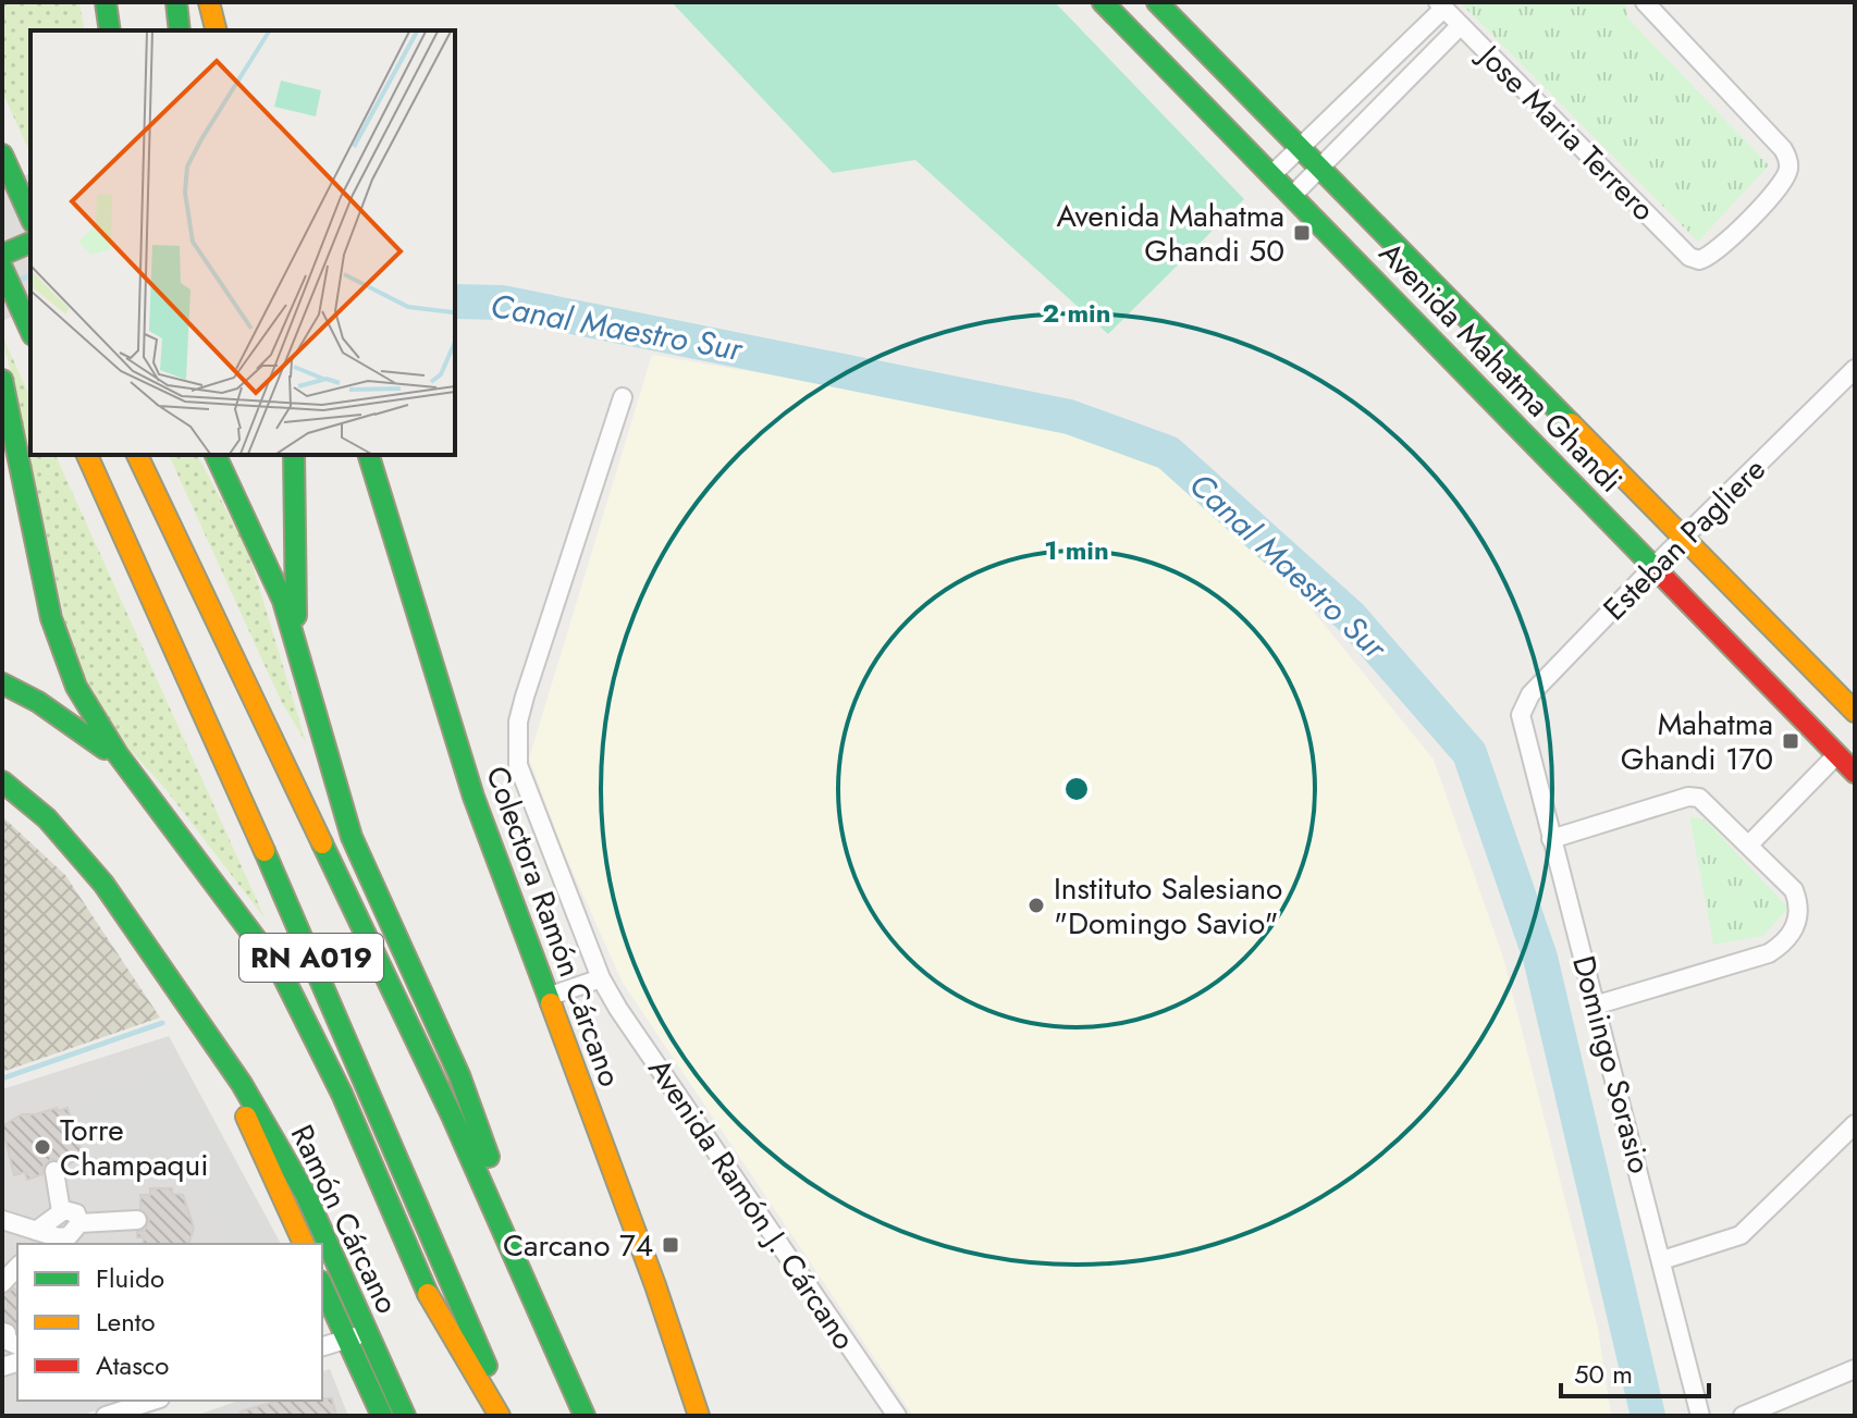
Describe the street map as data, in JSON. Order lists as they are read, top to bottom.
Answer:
{
  "streets": {
    "main road": [
      "Avenida Mahatma Ghandi",
      "Colectora Ramón Cárcano",
      "RN A019",
      "Ramón Cárcano"
    ],
    "street": [
      "Jose Maria Terrero",
      "Esteban Pagliere",
      "Domingo Sorasio",
      "Avenida Ramón J. Cárcano"
    ]
  },
  "crossings": [
    ["Avenida Mahatma Ghandi", "Esteban Pagliere"],
    ["Esteban Pagliere", "Domingo Sorasio"]
  ],
  "water": ["Canal Maestro Sur"],
  "places": {
    "transit": ["Avenida Mahatma Ghandi 50", "Mahatma Ghandi 170", "Carcano 74"],
    "other": ["Instituto Salesiano \"Domingo Savio\"", "Torre Champaqui"]
  },
  "legend": ["Fluido", "Lento", "Atasco"],
  "scale_bar": "50 m",
  "rings": ["2 min", "1 min"]
}
